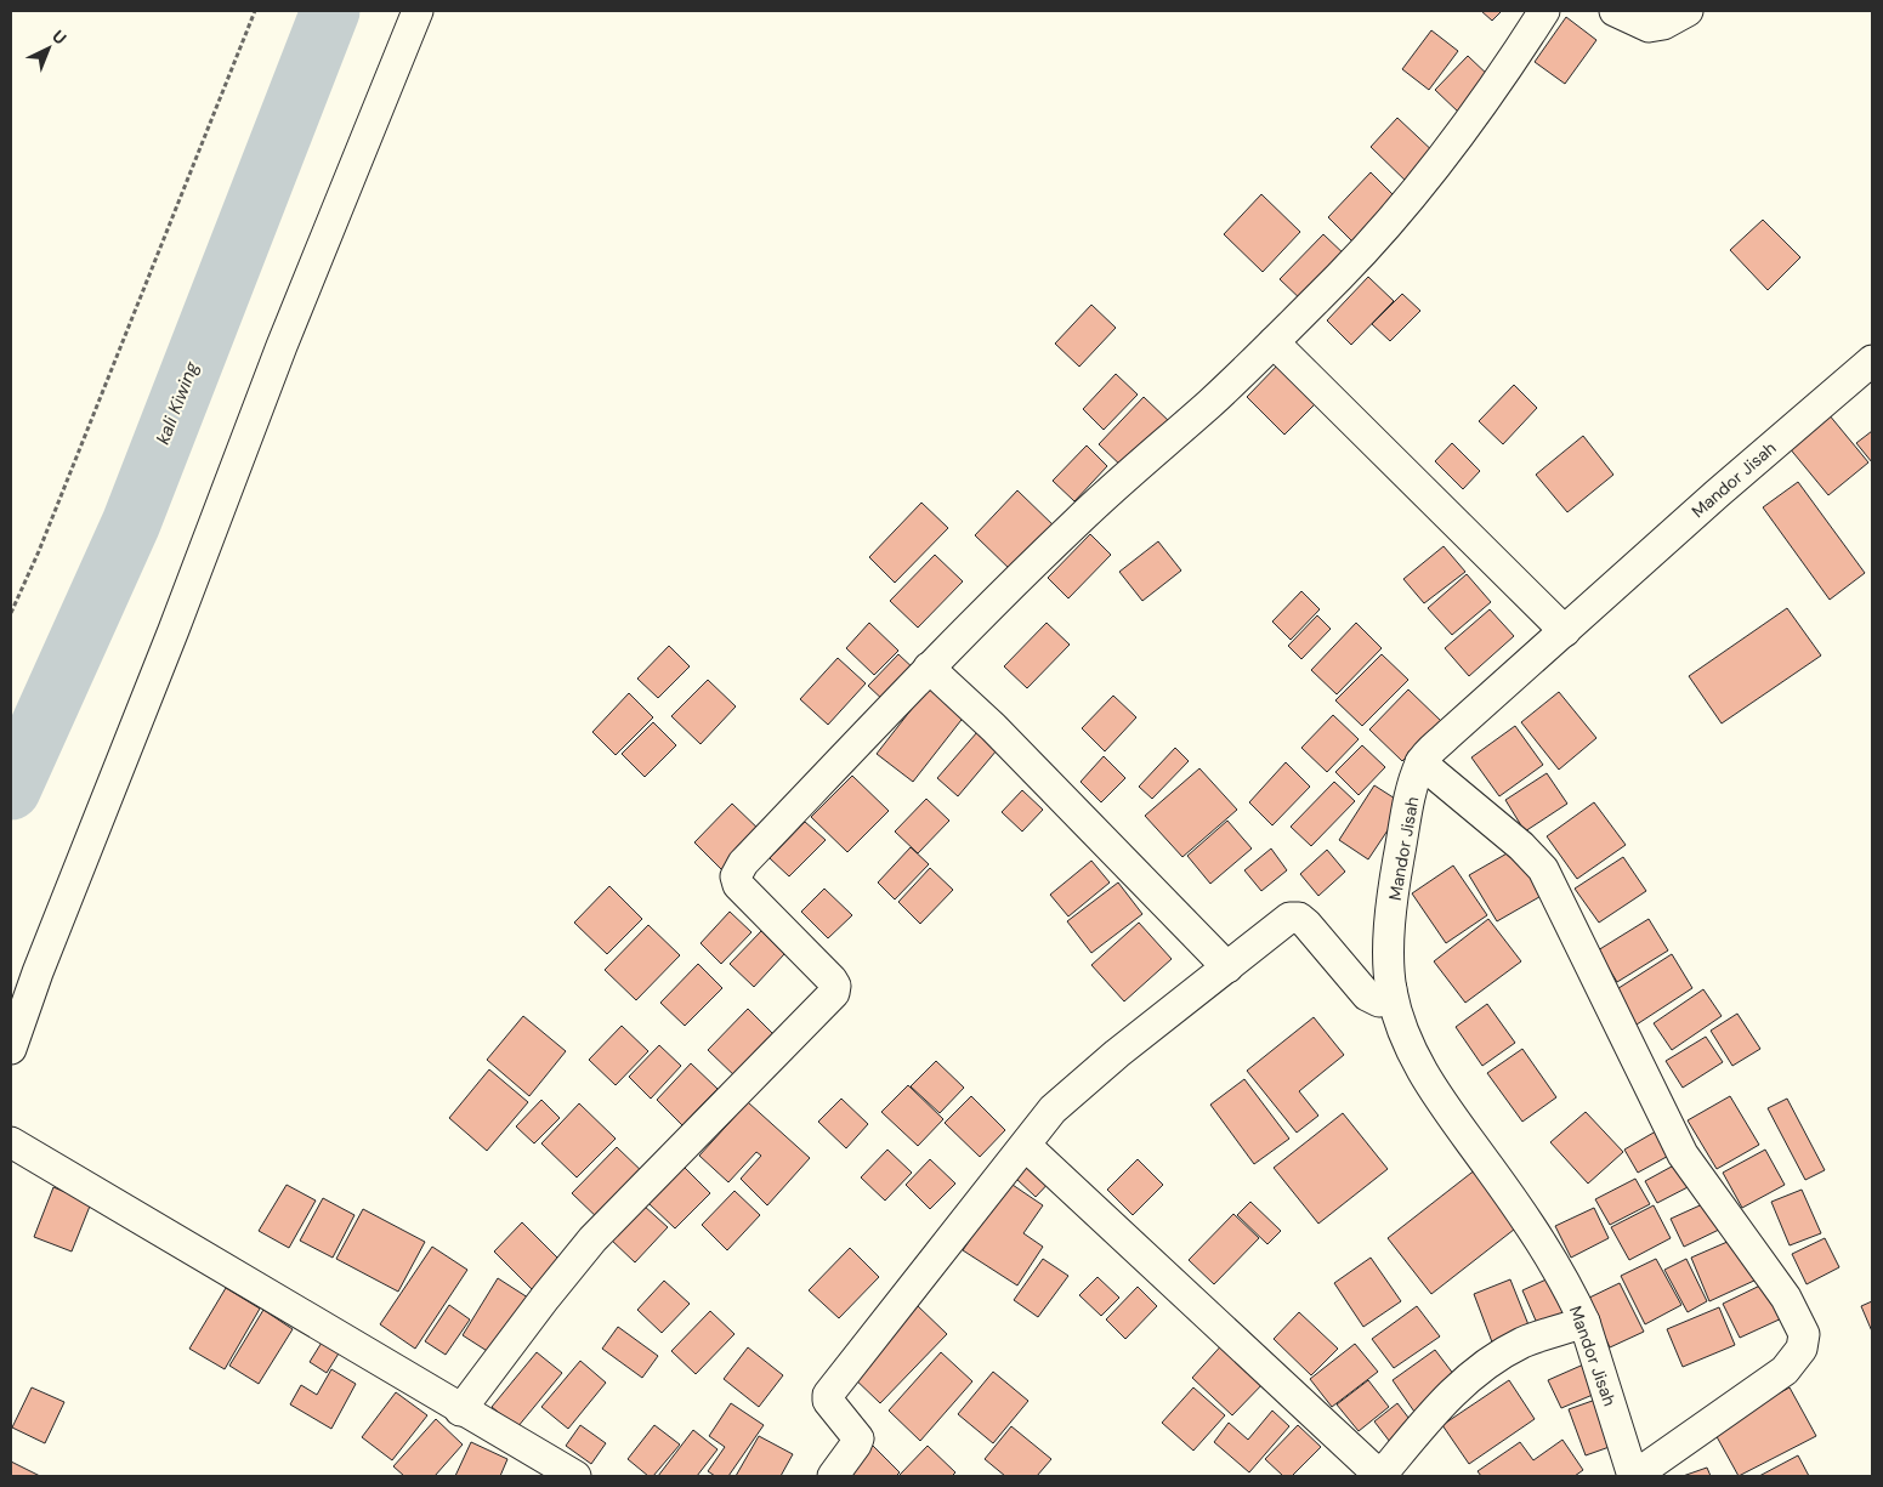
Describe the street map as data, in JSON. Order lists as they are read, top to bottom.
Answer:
{
  "streets": {
    "street": ["Mandor Jisah"]
  },
  "water": ["kali Kiwing"],
  "north": "top right"
}
